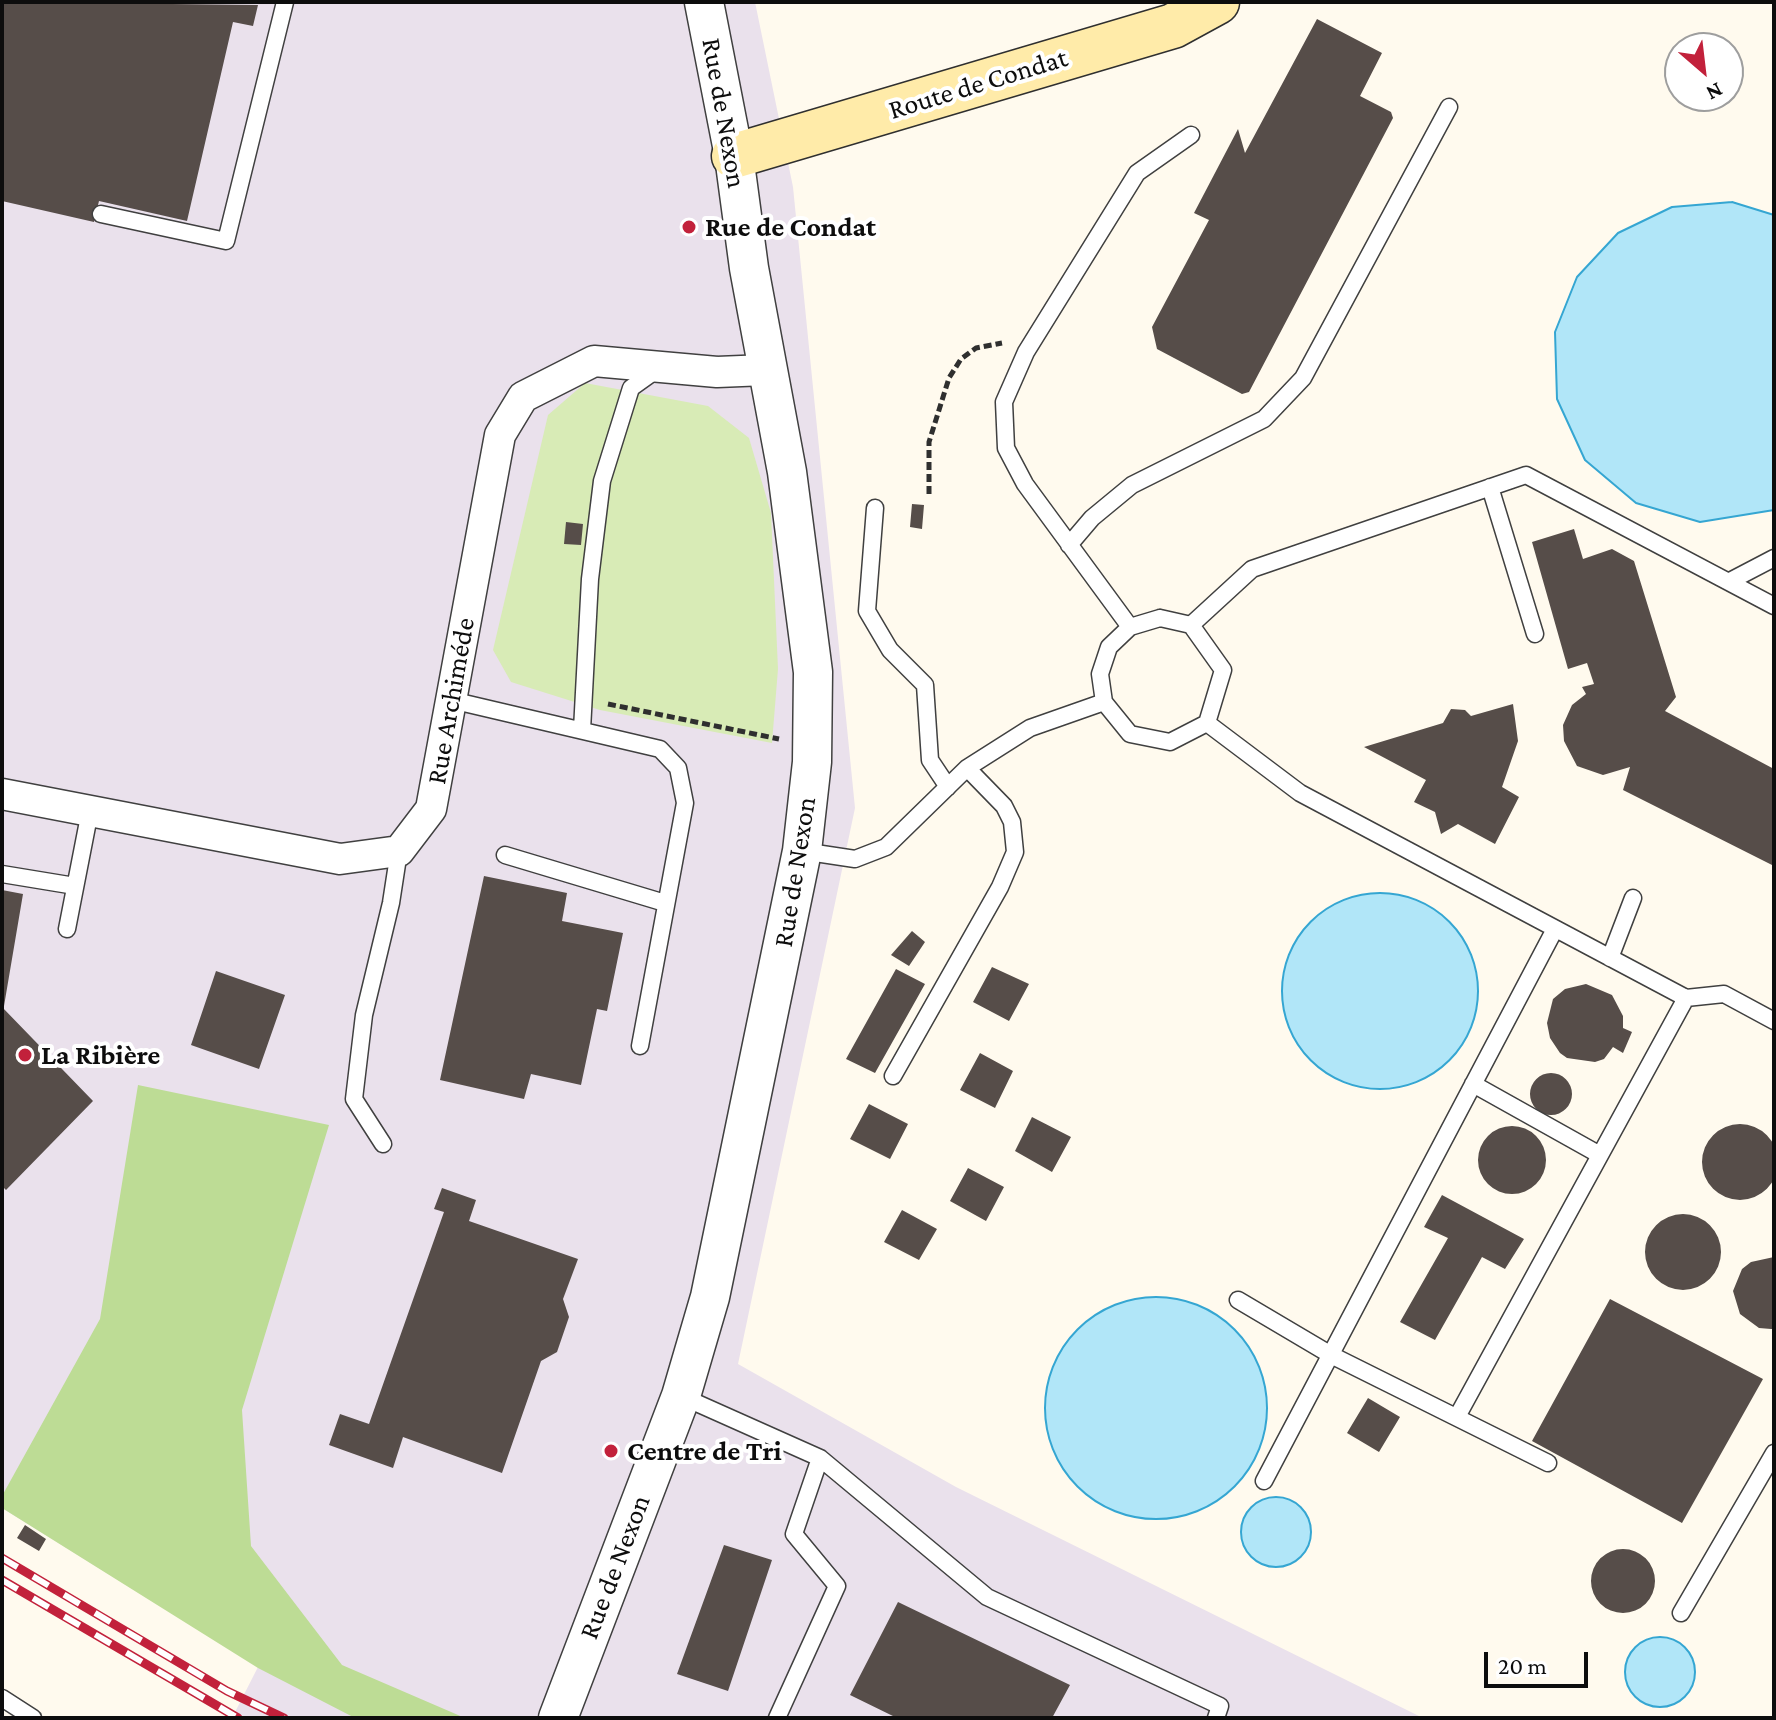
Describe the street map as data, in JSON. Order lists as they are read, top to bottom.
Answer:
{
  "streets": {
    "main road": ["Route de Condat"],
    "street": ["Rue de Nexon", "Rue Archiméde"]
  },
  "crossings": [
    ["Route de Condat", "Rue de Nexon"],
    ["Rue de Nexon", "Rue Archiméde"]
  ],
  "places": ["Rue de Condat", "La Ribière", "Centre de Tri"],
  "scale_bar": "20 m",
  "north": "bottom right"
}
